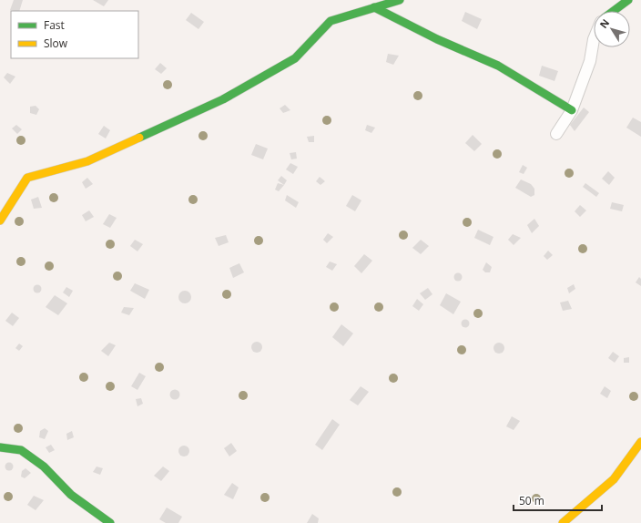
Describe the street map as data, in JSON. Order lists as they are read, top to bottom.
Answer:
{
  "legend": ["Fast", "Slow"],
  "scale_bar": "50 m",
  "north": "top left"
}
